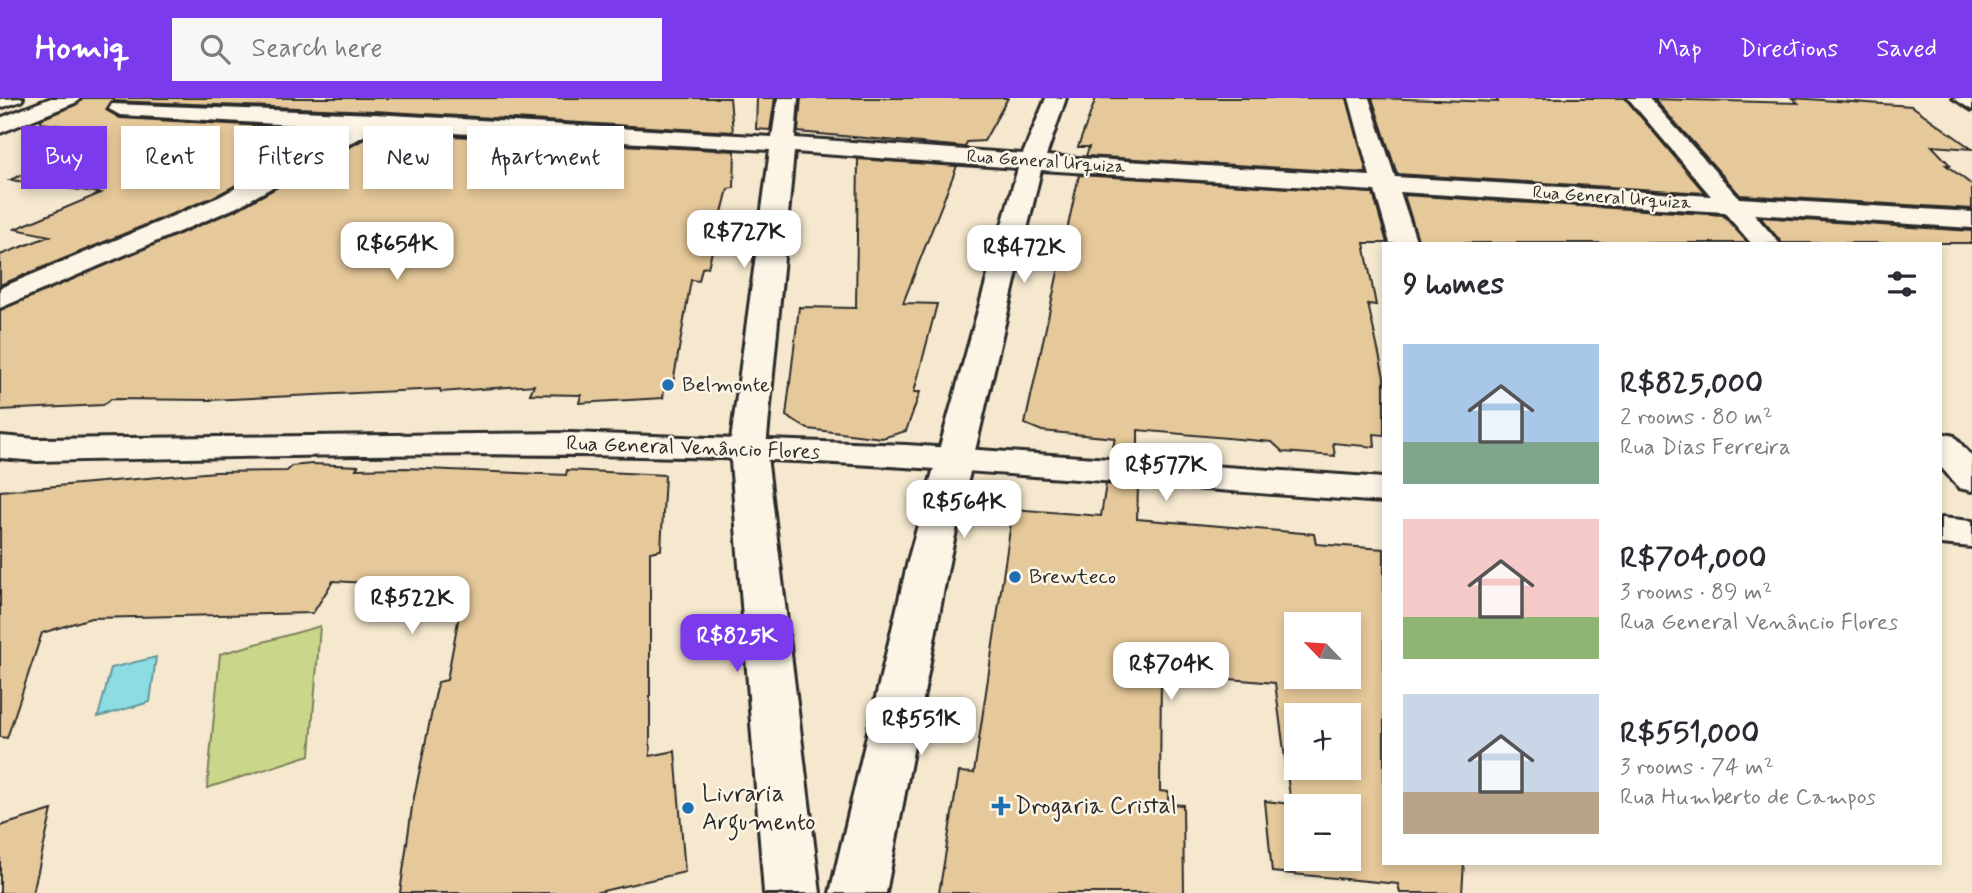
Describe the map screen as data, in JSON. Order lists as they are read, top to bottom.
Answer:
{
  "streets": {
    "street": ["Rua General Urquiza", "Rua General Venâncio Flores"]
  },
  "places": {
    "other": ["Belmonte", "Brewteco", "Livraria Argumento"],
    "health": ["Drogaria Cristal"]
  },
  "north": "top left",
  "page": {
    "header": "Homiq",
    "search": "Search here",
    "nav": ["Map", "Directions", "Saved"],
    "chip": [
      "Buy",
      "Rent",
      "Filters",
      "New",
      "Apartment"
    ],
    "price": [
      "R$727K",
      "R$654K",
      "R$472K",
      "R$577K",
      "R$564K",
      "R$522K",
      "R$825K",
      "R$704K",
      "R$551K"
    ],
    "heading": "9 homes",
    "list": [
      {
        "name": "R$825,000",
        "note": "2 rooms · 80 m² · Rua Dias Ferreira"
      },
      {
        "name": "R$704,000",
        "note": "3 rooms · 89 m² · Rua General Venâncio Flores"
      },
      {
        "name": "R$551,000",
        "note": "3 rooms · 74 m² · Rua Humberto de Campos"
      }
    ],
    "map_buttons": ["+", "−"]
  }
}
